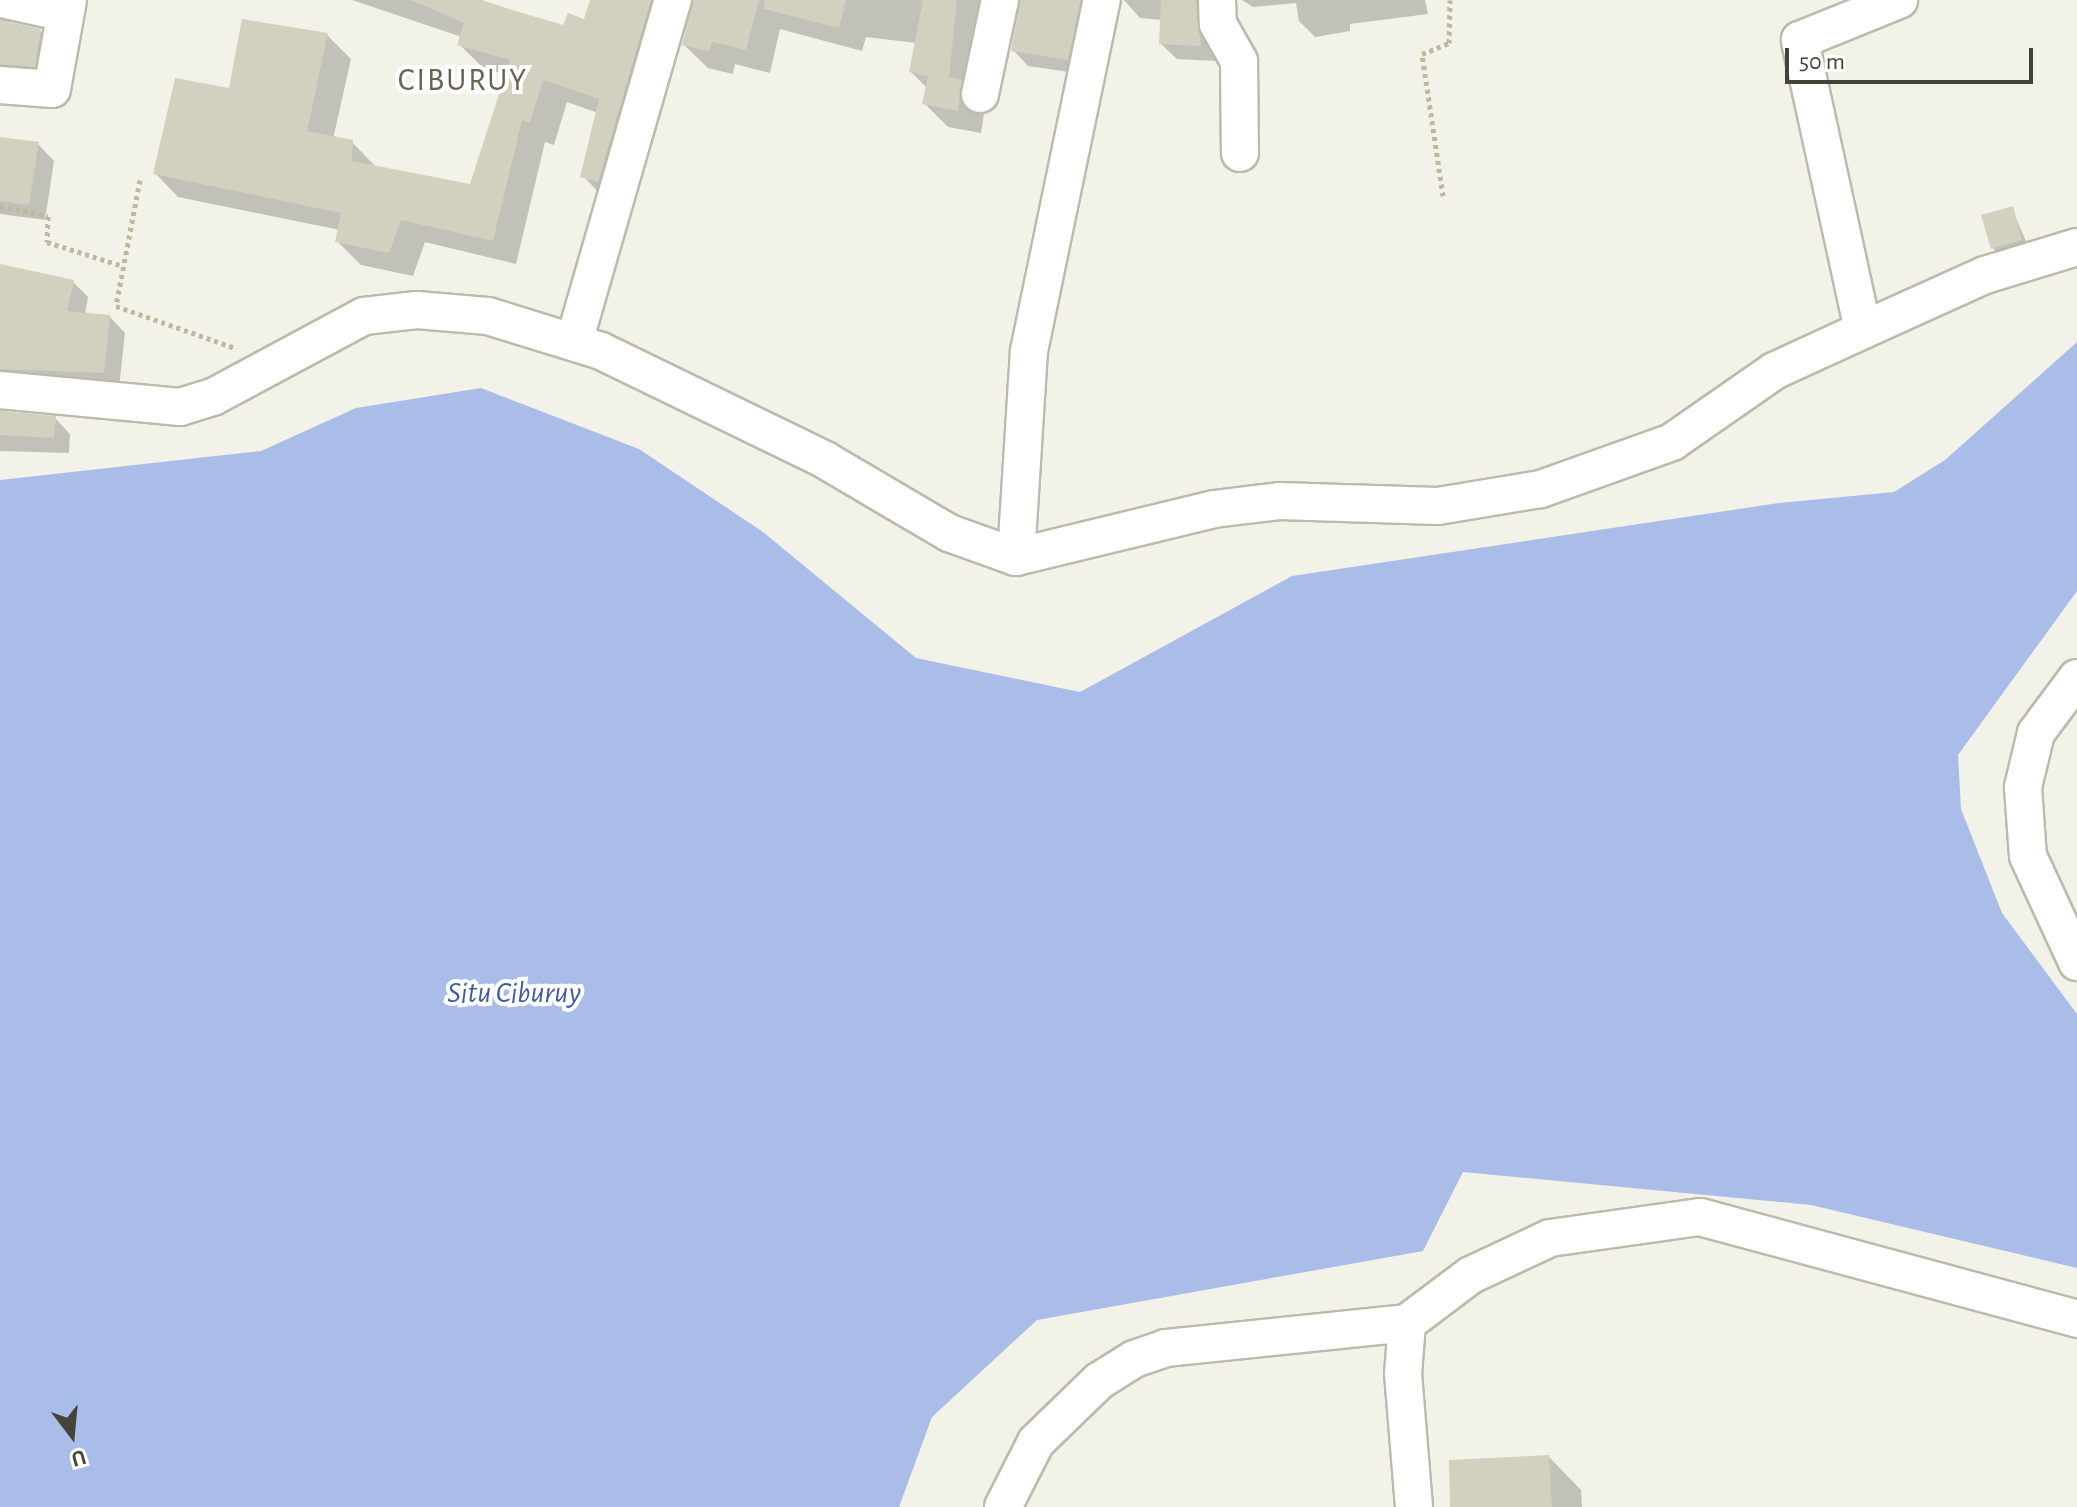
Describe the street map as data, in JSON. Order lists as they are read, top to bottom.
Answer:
{
  "districts": ["CIBURUY"],
  "water": ["Situ Ciburuy"],
  "scale_bar": "50 m",
  "north": "bottom"
}
